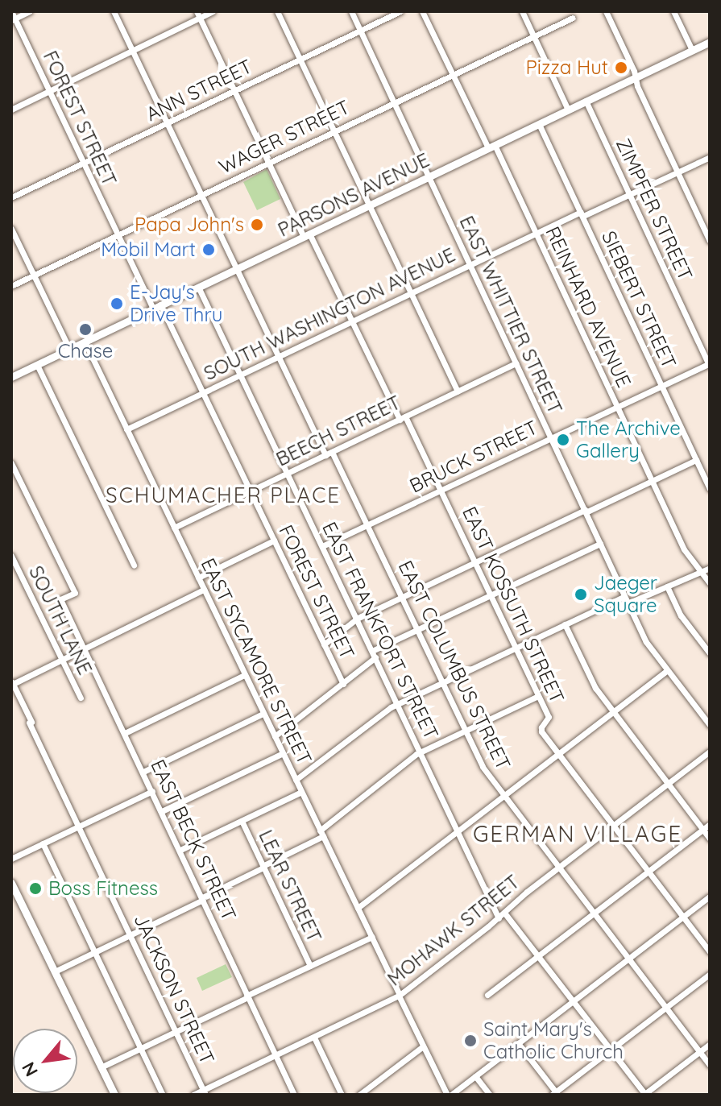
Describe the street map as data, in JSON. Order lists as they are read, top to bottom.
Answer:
{
  "streets": {
    "main road": ["PARSONS AVENUE"],
    "street": [
      "ANN STREET",
      "FOREST STREET",
      "WAGER STREET",
      "ZIMPFER STREET",
      "SIEBERT STREET",
      "REINHARD AVENUE",
      "SOUTH WASHINGTON AVENUE",
      "EAST WHITTIER STREET",
      "BEECH STREET",
      "BRUCK STREET",
      "EAST KOSSUTH STREET",
      "SOUTH LANE",
      "EAST FRANKFORT STREET",
      "EAST SYCAMORE STREET",
      "EAST COLUMBUS STREET",
      "EAST BECK STREET",
      "LEAR STREET",
      "MOHAWK STREET",
      "JACKSON STREET"
    ]
  },
  "crossings": [
    ["ANN STREET", "FOREST STREET"],
    ["ANN STREET", "EAST WHITTIER STREET"],
    ["ANN STREET", "EAST KOSSUTH STREET"],
    ["FOREST STREET", "WAGER STREET"],
    ["FOREST STREET", "PARSONS AVENUE"],
    ["FOREST STREET", "SOUTH WASHINGTON AVENUE"],
    ["FOREST STREET", "BEECH STREET"],
    ["WAGER STREET", "REINHARD AVENUE"],
    ["WAGER STREET", "EAST WHITTIER STREET"],
    ["WAGER STREET", "EAST KOSSUTH STREET"],
    ["PARSONS AVENUE", "ZIMPFER STREET"],
    ["PARSONS AVENUE", "SIEBERT STREET"],
    ["PARSONS AVENUE", "REINHARD AVENUE"],
    ["PARSONS AVENUE", "EAST WHITTIER STREET"],
    ["PARSONS AVENUE", "EAST KOSSUTH STREET"],
    ["PARSONS AVENUE", "EAST FRANKFORT STREET"],
    ["PARSONS AVENUE", "EAST SYCAMORE STREET"],
    ["ZIMPFER STREET", "SOUTH WASHINGTON AVENUE"],
    ["ZIMPFER STREET", "BRUCK STREET"],
    ["SIEBERT STREET", "SOUTH WASHINGTON AVENUE"],
    ["SIEBERT STREET", "BRUCK STREET"],
    ["REINHARD AVENUE", "SOUTH WASHINGTON AVENUE"],
    ["REINHARD AVENUE", "BRUCK STREET"],
    ["SOUTH WASHINGTON AVENUE", "EAST WHITTIER STREET"],
    ["SOUTH WASHINGTON AVENUE", "EAST KOSSUTH STREET"],
    ["SOUTH WASHINGTON AVENUE", "EAST FRANKFORT STREET"],
    ["SOUTH WASHINGTON AVENUE", "EAST SYCAMORE STREET"],
    ["EAST WHITTIER STREET", "BEECH STREET"],
    ["EAST WHITTIER STREET", "BRUCK STREET"],
    ["BEECH STREET", "EAST KOSSUTH STREET"],
    ["BEECH STREET", "EAST FRANKFORT STREET"],
    ["BEECH STREET", "EAST SYCAMORE STREET"],
    ["BEECH STREET", "EAST COLUMBUS STREET"],
    ["BRUCK STREET", "EAST KOSSUTH STREET"],
    ["BRUCK STREET", "EAST FRANKFORT STREET"],
    ["BRUCK STREET", "EAST COLUMBUS STREET"],
    ["EAST KOSSUTH STREET", "MOHAWK STREET"],
    ["EAST FRANKFORT STREET", "MOHAWK STREET"],
    ["EAST SYCAMORE STREET", "MOHAWK STREET"],
    ["EAST COLUMBUS STREET", "MOHAWK STREET"],
    ["EAST BECK STREET", "MOHAWK STREET"],
    ["MOHAWK STREET", "JACKSON STREET"]
  ],
  "districts": ["SCHUMACHER PLACE", "GERMAN VILLAGE"],
  "places": [
    "Pizza Hut",
    "Papa John's",
    "Mobil Mart",
    "E-Jay's Drive Thru",
    "Chase",
    "The Archive Gallery",
    "Jaeger Square",
    "Boss Fitness",
    "Saint Mary's Catholic Church"
  ],
  "north": "bottom left"
}
